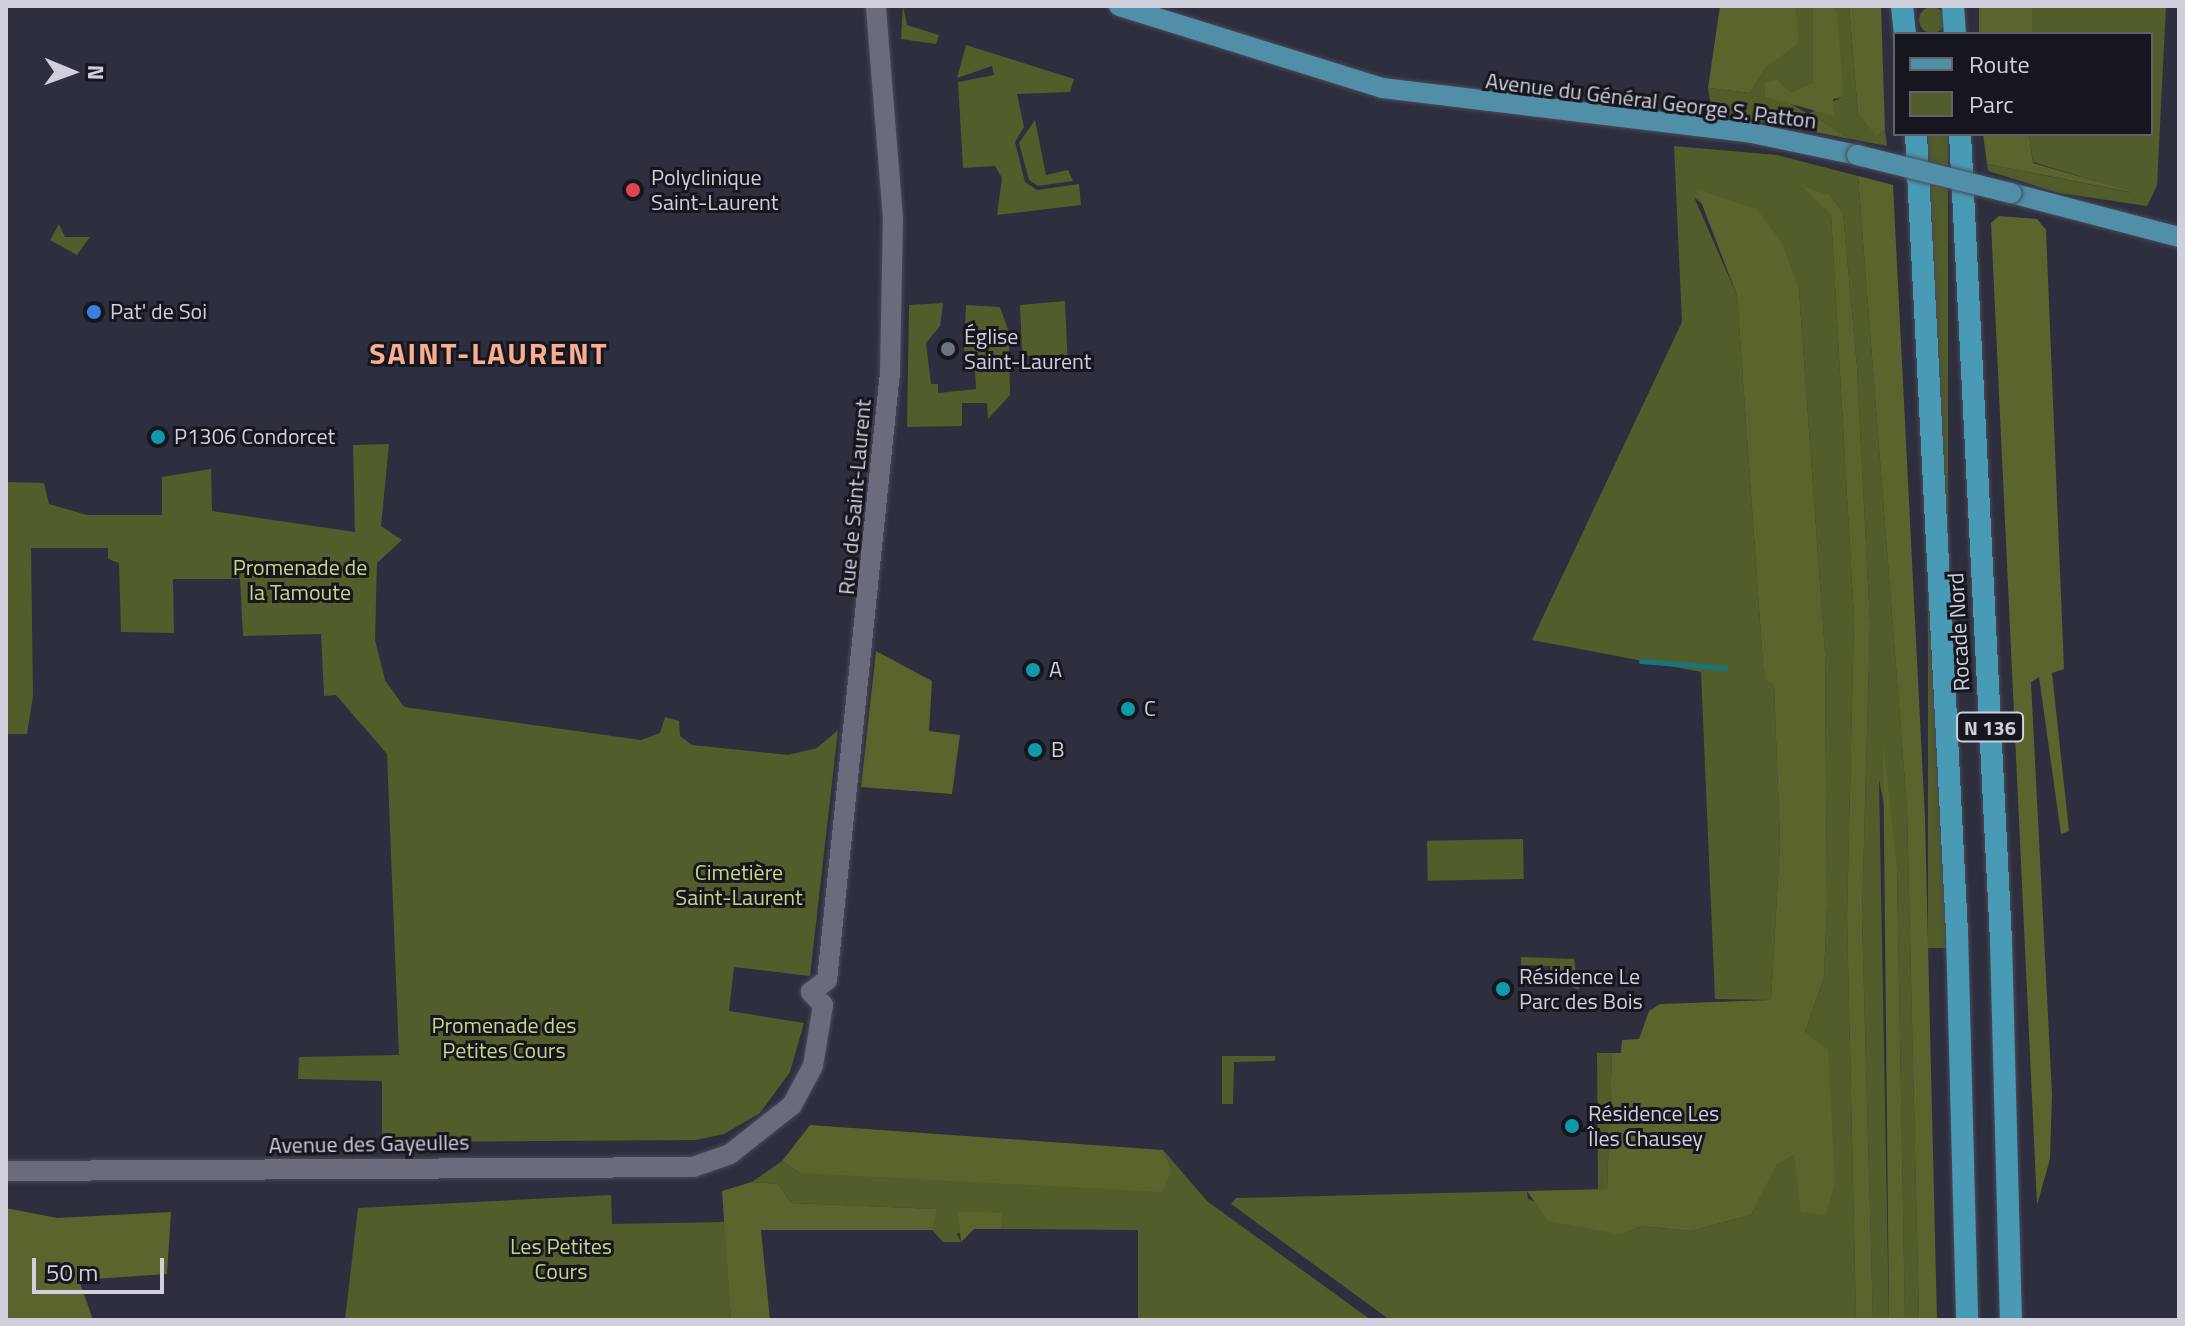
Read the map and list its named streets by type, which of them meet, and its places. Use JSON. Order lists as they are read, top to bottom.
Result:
{
  "streets": {
    "highway": ["Rocade Nord", "N 136"],
    "main road": ["Avenue du Général George S. Patton"],
    "street": ["Rue de Saint-Laurent", "Avenue des Gayeulles"]
  },
  "crossings": [
    ["Rue de Saint-Laurent", "Avenue des Gayeulles"]
  ],
  "districts": ["SAINT-LAURENT"],
  "parks": [
    "Promenade de la Tamoute",
    "Cimetière Saint-Laurent",
    "Promenade des Petites Cours",
    "Les Petites Cours"
  ],
  "places": [
    "Polyclinique Saint-Laurent",
    "Pat' de Soi",
    "Église Saint-Laurent",
    "P1306 Condorcet",
    "A",
    "C",
    "B",
    "Résidence Le Parc des Bois",
    "Résidence Les Îles Chausey"
  ],
  "legend": ["Route", "Parc"],
  "scale_bar": "50 m",
  "north": "right"
}
